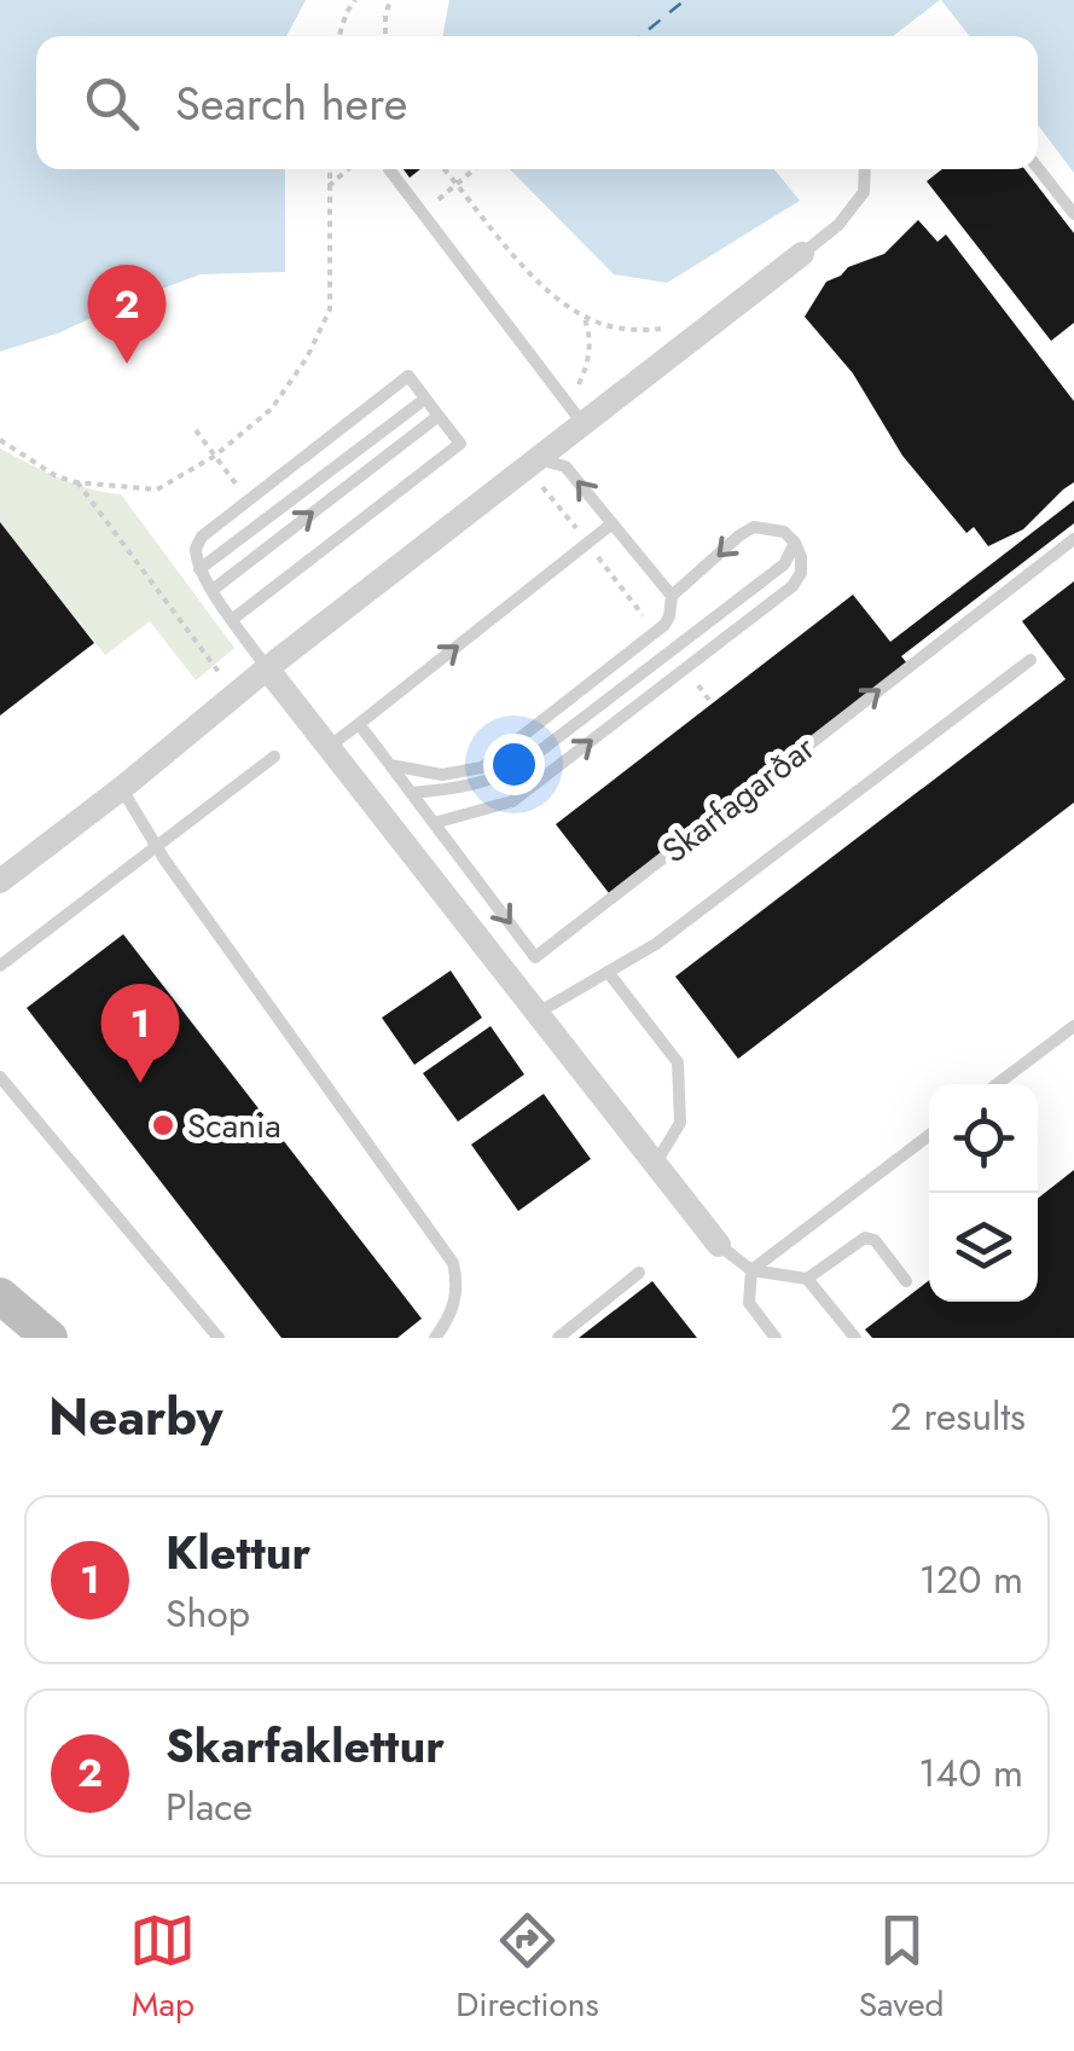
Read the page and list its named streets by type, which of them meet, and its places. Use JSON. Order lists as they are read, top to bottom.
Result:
{
  "streets": {
    "lane": ["Skarfagarðar"]
  },
  "places": ["Scania"],
  "page": {
    "search": "Search here",
    "pins": ["2", "1"],
    "heading": ["Nearby", "2 results"],
    "list": [
      {
        "mark": "1",
        "name": "Klettur",
        "note": "Shop",
        "value": "120 m"
      },
      {
        "mark": "2",
        "name": "Skarfaklettur",
        "note": "Place",
        "value": "140 m"
      }
    ],
    "nav": ["Map", "Directions", "Saved"]
  }
}
